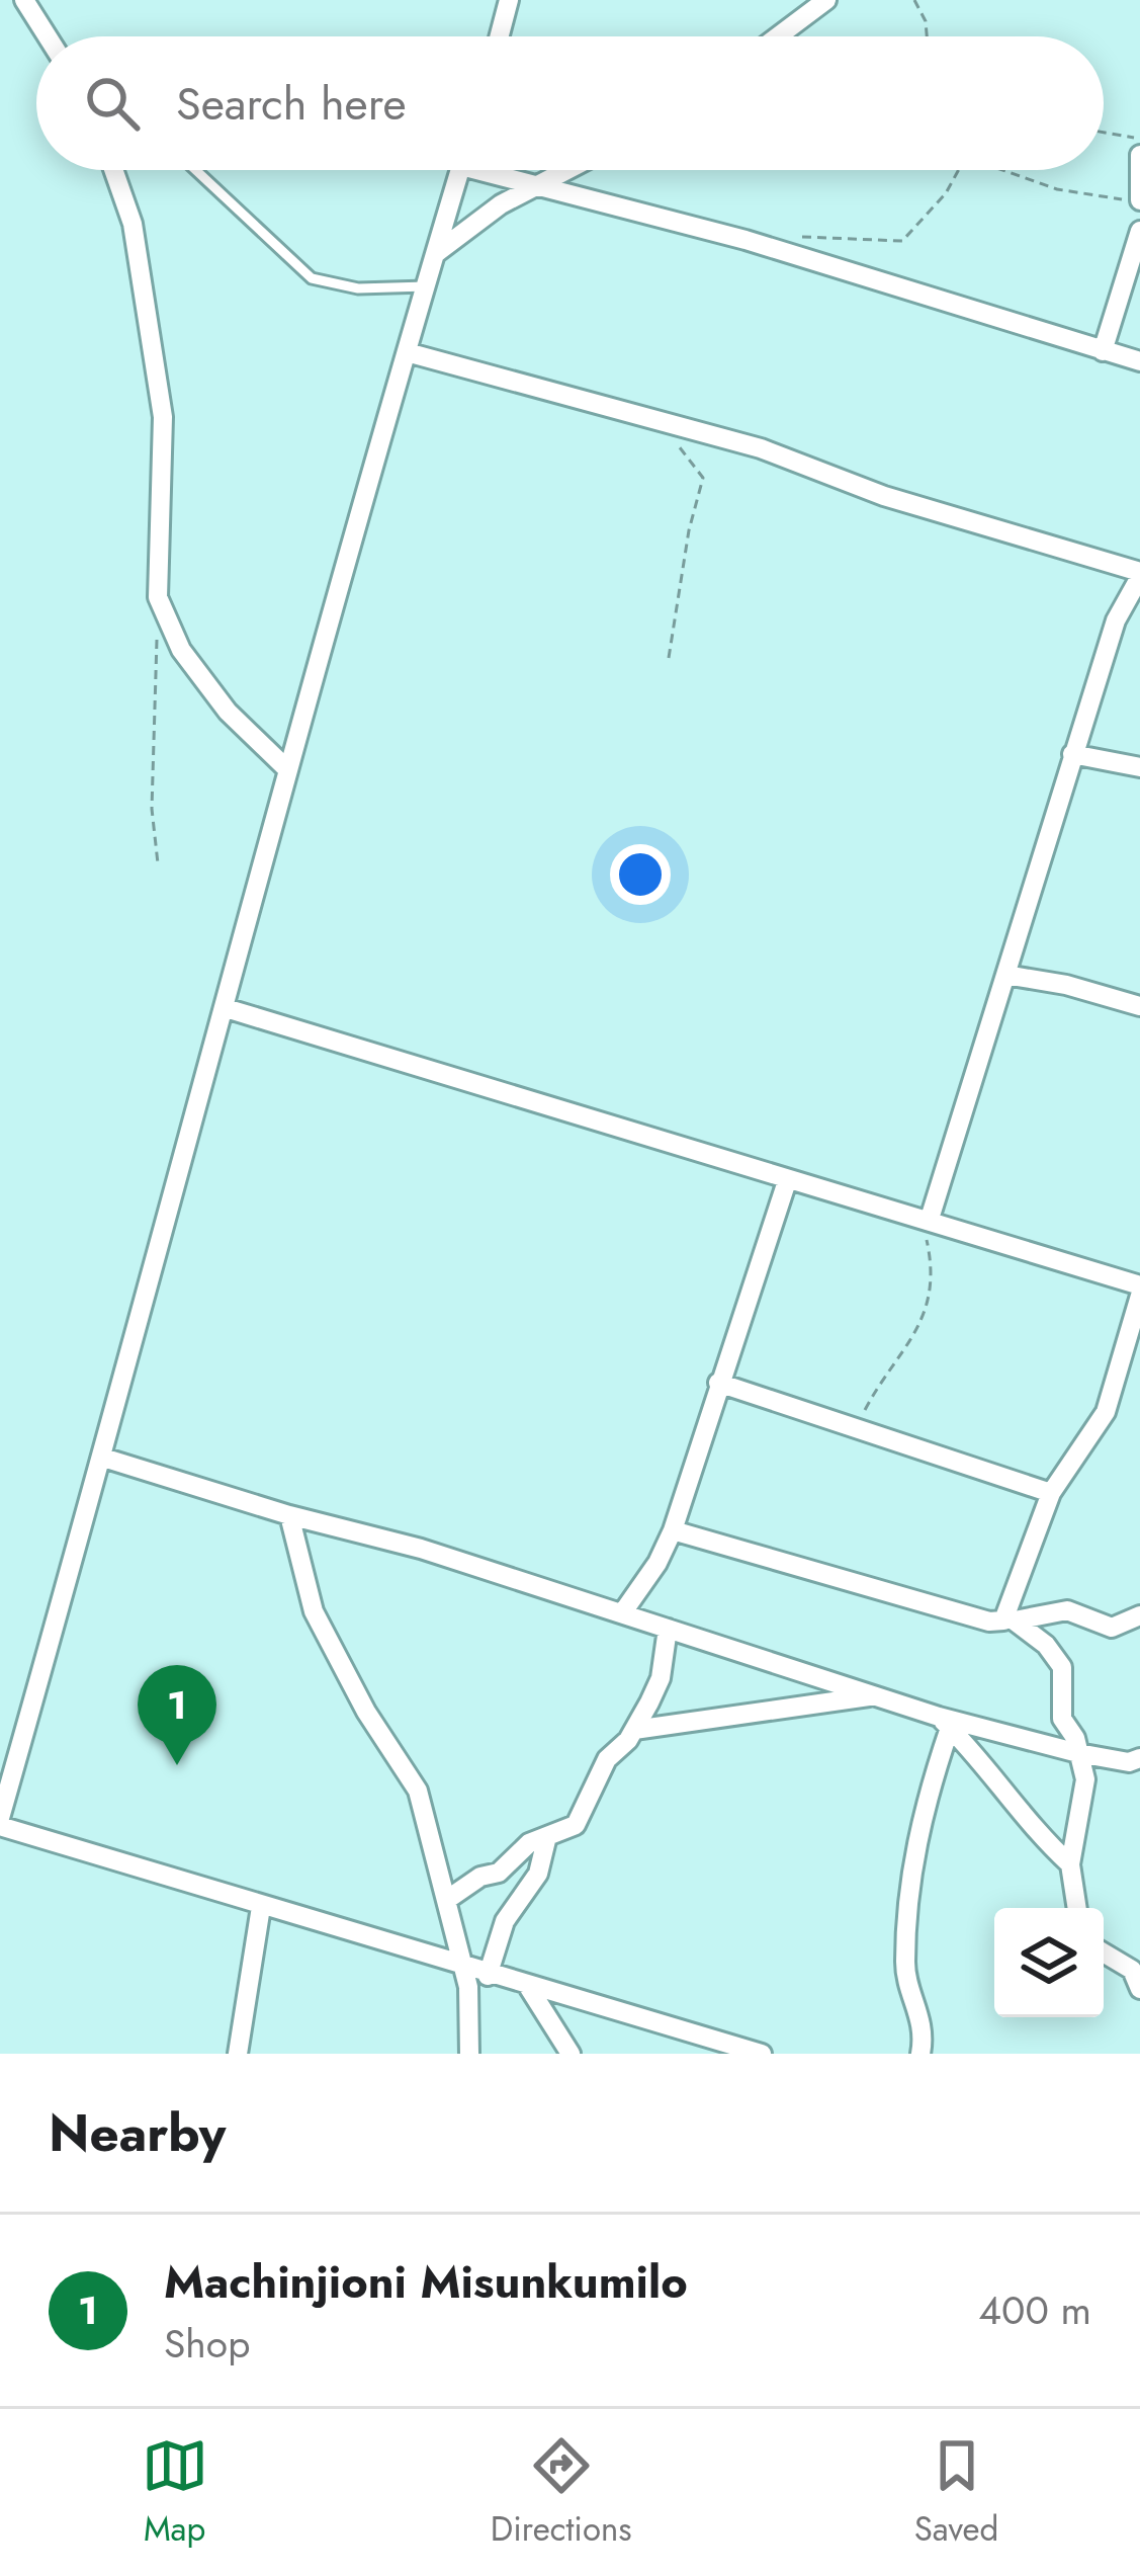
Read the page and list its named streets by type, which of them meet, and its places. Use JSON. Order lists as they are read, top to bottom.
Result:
{
  "page": {
    "search": "Search here",
    "pins": "1",
    "heading": "Nearby",
    "list": [
      {
        "mark": "1",
        "name": "Machinjioni Misunkumilo",
        "note": "Shop",
        "value": "400 m"
      }
    ],
    "nav": ["Map", "Directions", "Saved"]
  }
}
